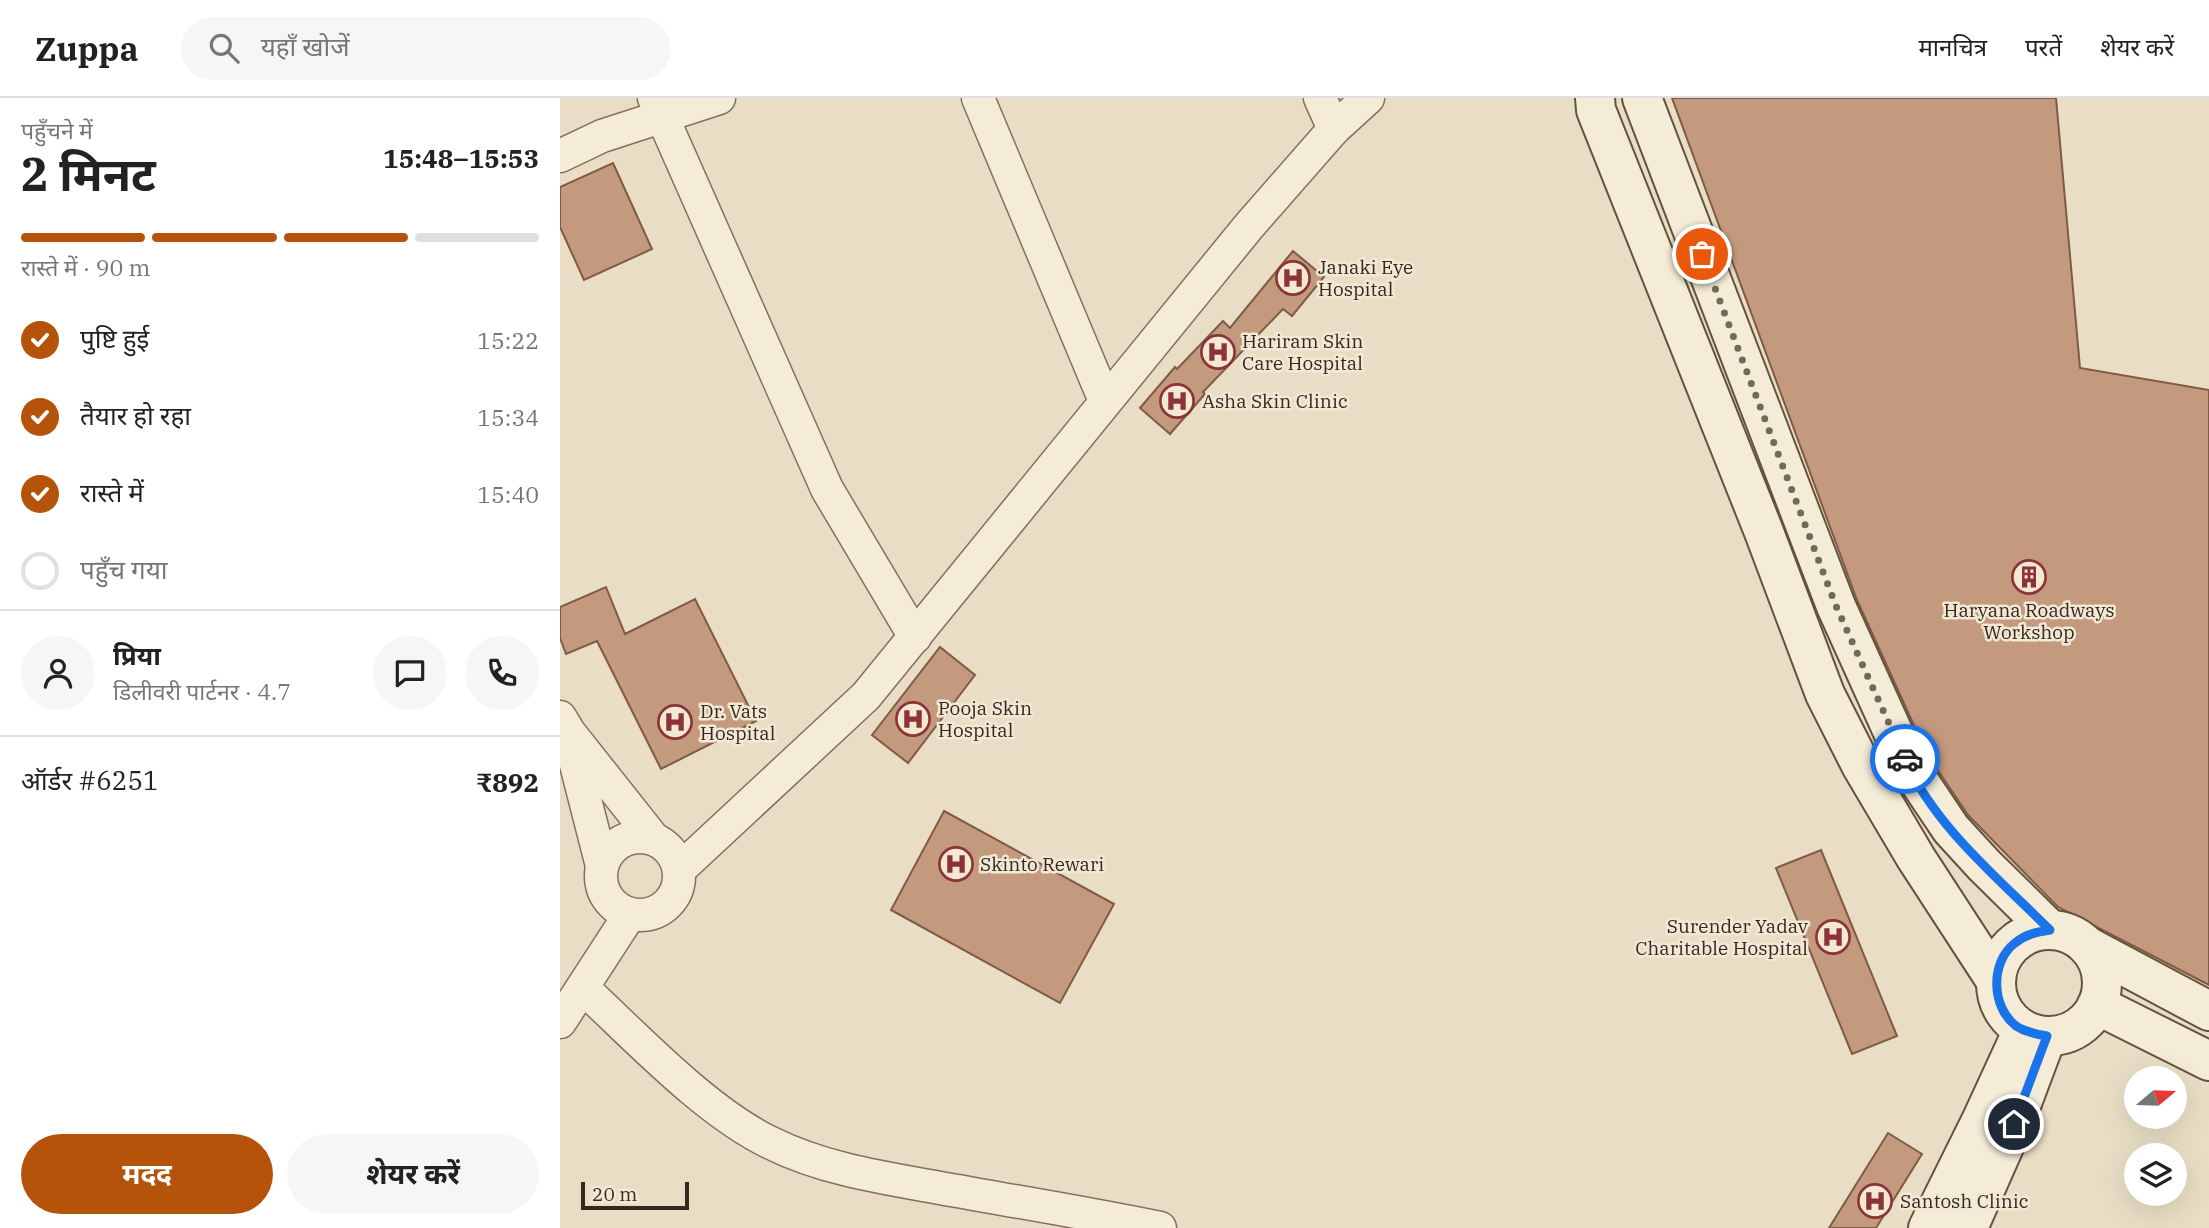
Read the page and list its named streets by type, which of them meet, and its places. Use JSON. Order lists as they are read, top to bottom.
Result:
{
  "places": {
    "hospital": [
      "Janaki Eye Hospital",
      "Hariram Skin Care Hospital",
      "Asha Skin Clinic",
      "Pooja Skin Hospital",
      "Dr. Vats Hospital",
      "Skinto Rewari",
      "Surender Yadav Charitable Hospital",
      "Santosh Clinic"
    ],
    "building": ["Haryana Roadways Workshop"]
  },
  "scale_bar": "20 m",
  "north": "right",
  "page": {
    "header": "Zuppa",
    "search": "यहाँ खोजें",
    "nav": ["मानचित्र", "परतें", "शेयर करें"],
    "heading": ["2 मिनट", "पहुँचने में", "15:48–15:53"],
    "panel": [
      "प्रिया",
      "डिलीवरी पार्टनर · 4.7",
      "ऑर्डर #6251",
      "₹892"
    ],
    "bar": "रास्ते में · 90 m",
    "list": [
      ["पुष्टि हुई", "15:22"],
      ["तैयार हो रहा", "15:34"],
      ["रास्ते में", "15:40"],
      "पहुँच गया"
    ],
    "buttons": ["मदद", "शेयर करें"],
    "scale": "20 m"
  }
}
